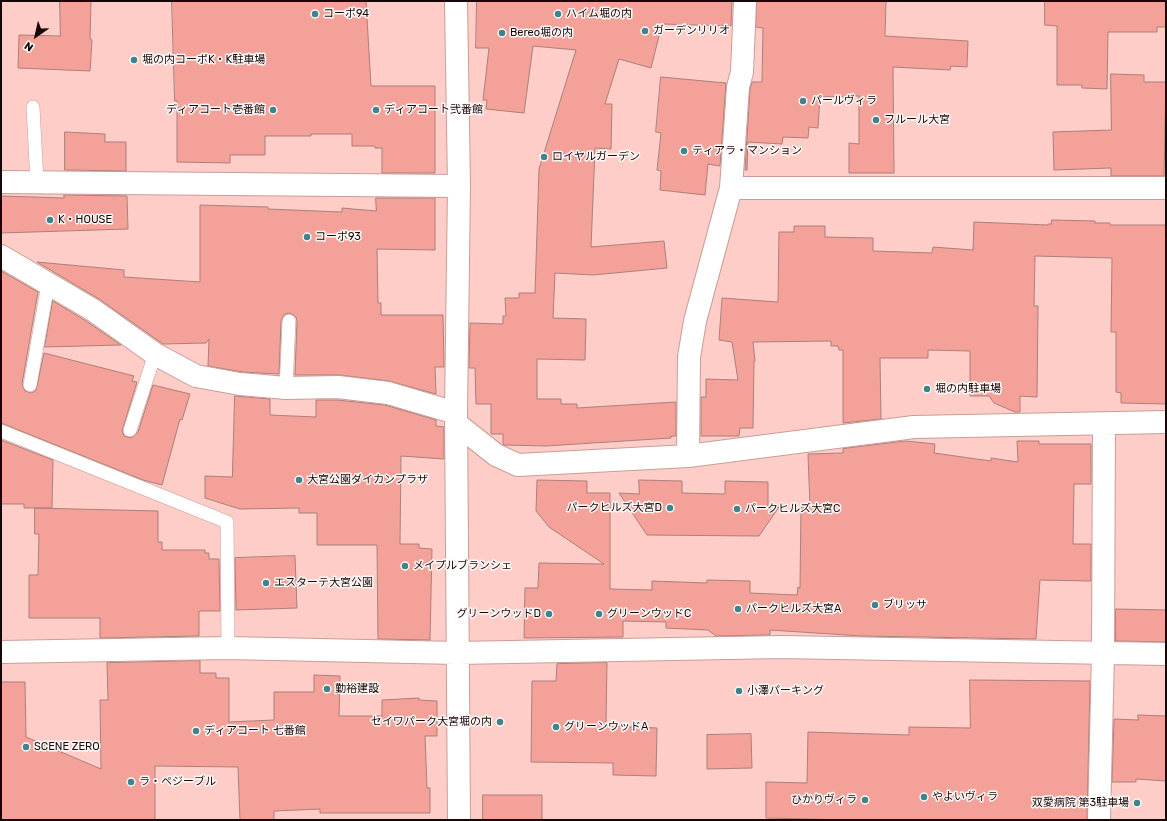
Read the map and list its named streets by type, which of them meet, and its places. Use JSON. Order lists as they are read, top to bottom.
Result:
{
  "places": [
    "コーポ94",
    "ハイム堀の内",
    "ガーデンリリオ",
    "Bereo堀の内",
    "堀の内コーポK・K駐車場",
    "パールヴィラ",
    "ディアコート壱番館",
    "ディアコート弐番館",
    "フルール大宮",
    "ティアラ・マンション",
    "ロイヤルガーデン",
    "K・HOUSE",
    "コーポ93",
    "堀の内駐車場",
    "大宮公園ダイカンプラザ",
    "パークヒルズ大宮D",
    "パークヒルズ大宮C",
    "メイプルブランシェ",
    "エスターテ大宮公園",
    "ブリッサ",
    "パークヒルズ大宮A",
    "グリーンウッドD",
    "グリーンウッドC",
    "勤裕建設",
    "小澤パーキング",
    "セイワパーク大宮堀の内",
    "グリーンウッドA",
    "ディアコート 七番館",
    "SCENE ZERO",
    "ラ・ペジーブル",
    "やよいヴィラ",
    "ひかりヴィラ",
    "双愛病院 第3駐車場"
  ],
  "north": "bottom left"
}
